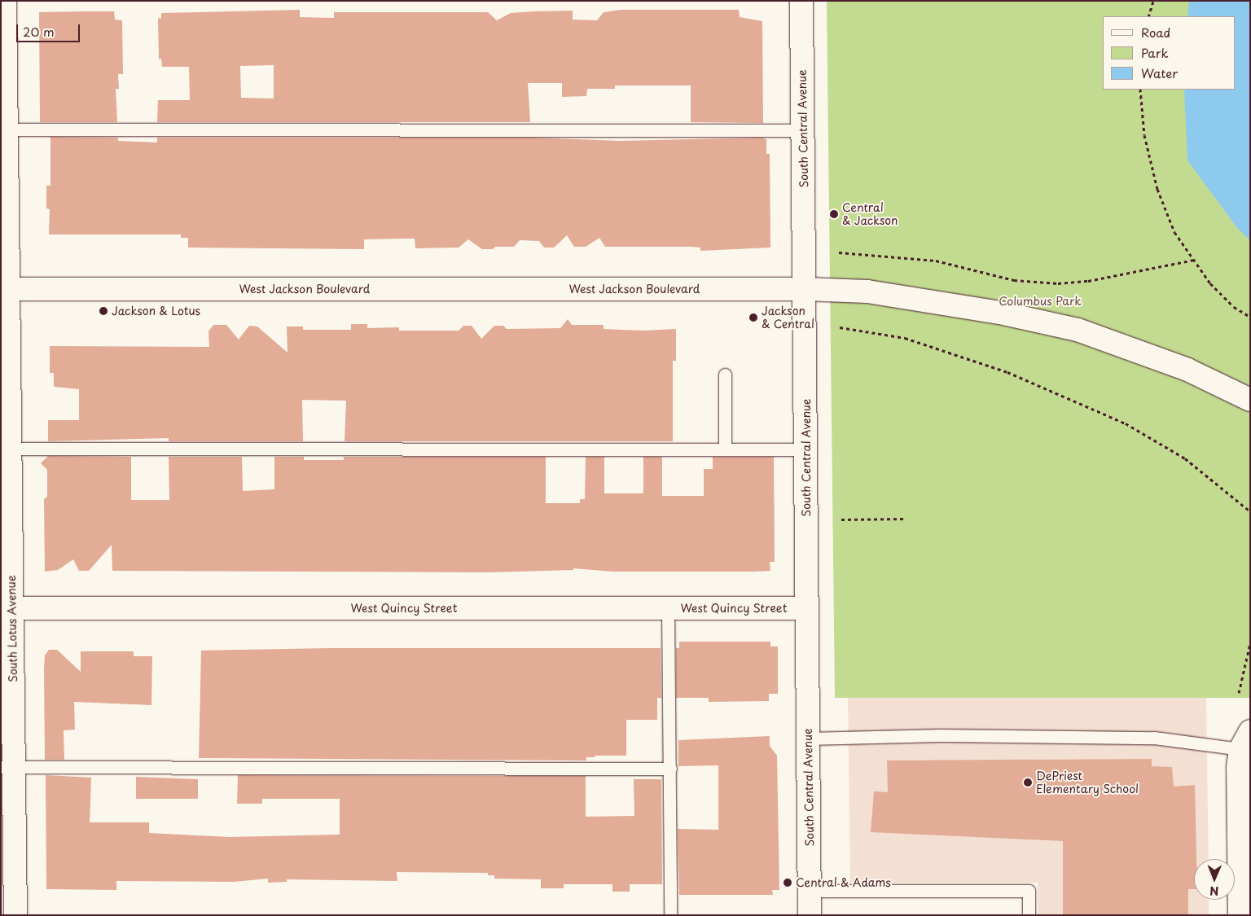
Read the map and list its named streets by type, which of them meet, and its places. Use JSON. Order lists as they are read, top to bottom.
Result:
{
  "streets": {
    "street": [
      "South Central Avenue",
      "West Jackson Boulevard",
      "West Quincy Street",
      "South Lotus Avenue"
    ]
  },
  "crossings": [
    ["South Central Avenue", "West Jackson Boulevard"],
    ["South Central Avenue", "West Quincy Street"],
    ["West Jackson Boulevard", "South Lotus Avenue"],
    ["West Quincy Street", "South Lotus Avenue"]
  ],
  "parks": ["Columbus Park"],
  "places": [
    "Central & Jackson",
    "Jackson & Lotus",
    "Jackson & Central",
    "DePriest Elementary School",
    "Central & Adams"
  ],
  "legend": ["Road", "Park", "Water"],
  "scale_bar": "20 m",
  "north": "bottom"
}
